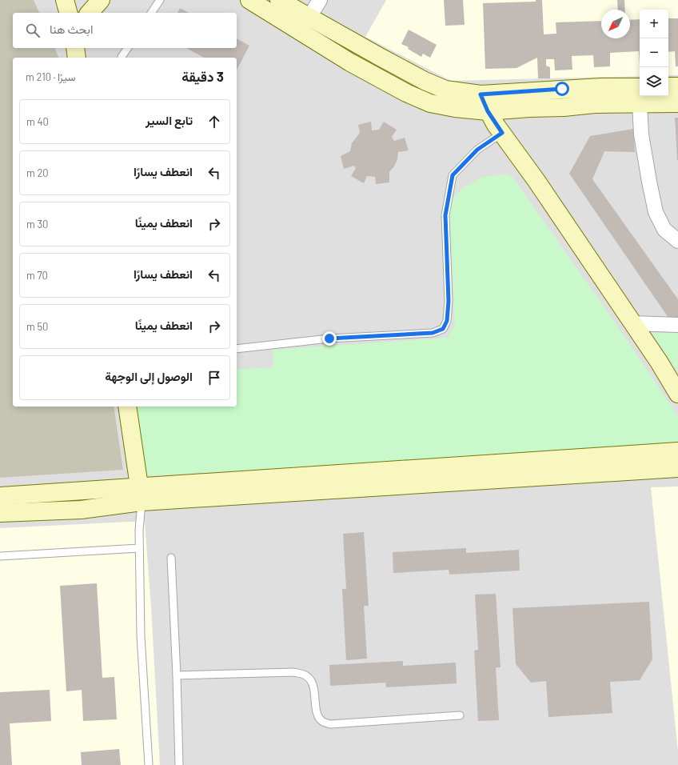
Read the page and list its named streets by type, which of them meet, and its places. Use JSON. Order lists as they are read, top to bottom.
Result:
{
  "north": "bottom left",
  "page": {
    "map_buttons": ["+", "−"],
    "search": "ابحث هنا",
    "heading": ["3 دقيقة", "سيرًا · 210 m"],
    "list": [
      ["تابع السير", "40 m"],
      ["انعطف يسارًا", "20 m"],
      ["انعطف يمينًا", "30 m"],
      ["انعطف يسارًا", "70 m"],
      ["انعطف يمينًا", "50 m"],
      "الوصول إلى الوجهة"
    ]
  }
}
